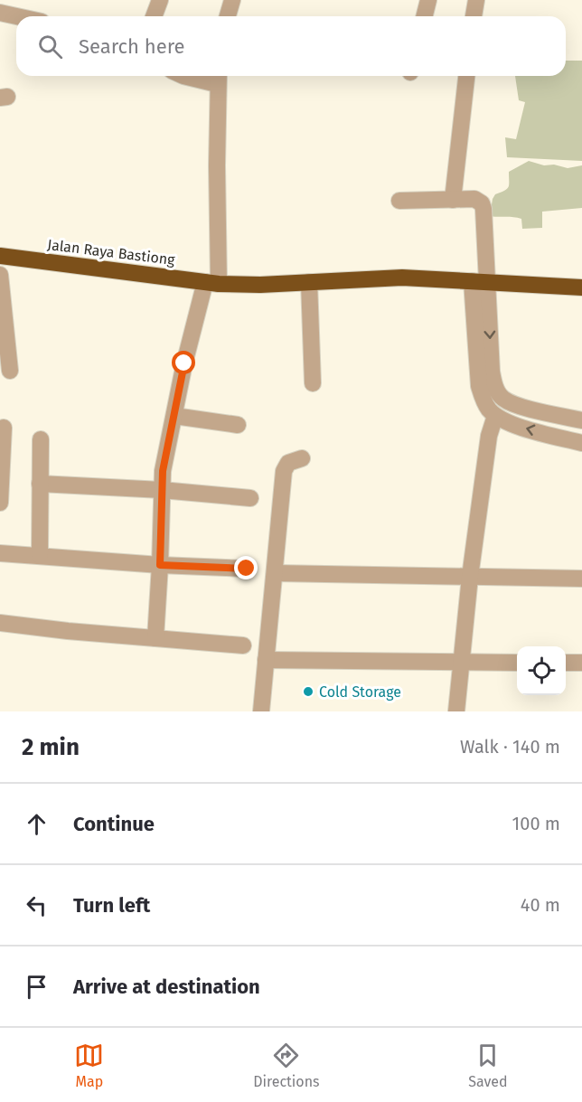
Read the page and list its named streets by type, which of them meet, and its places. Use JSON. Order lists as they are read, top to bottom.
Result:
{
  "streets": {
    "highway": ["Jalan Raya Bastiong"]
  },
  "places": ["Cold Storage"],
  "page": {
    "search": "Search here",
    "heading": ["2 min", "Walk · 140 m"],
    "list": [
      ["Continue", "100 m"],
      ["Turn left", "40 m"],
      "Arrive at destination"
    ],
    "nav": ["Map", "Directions", "Saved"]
  }
}
